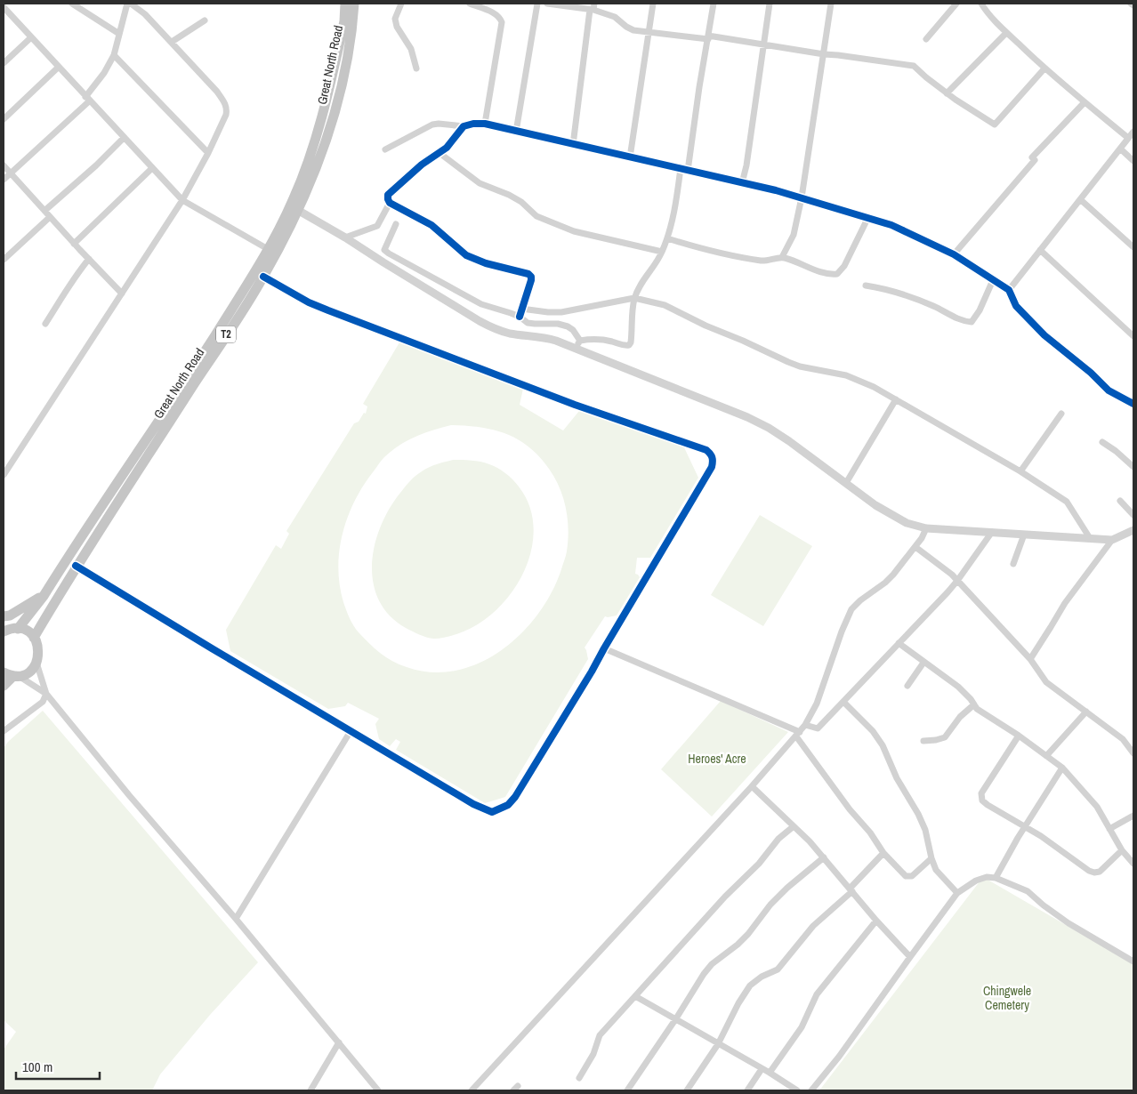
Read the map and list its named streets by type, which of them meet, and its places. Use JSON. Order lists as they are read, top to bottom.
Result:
{
  "streets": {
    "main road": ["Great North Road", "T2"]
  },
  "parks": ["Heroes' Acre", "Chingwele Cemetery"],
  "scale_bar": "100 m"
}
